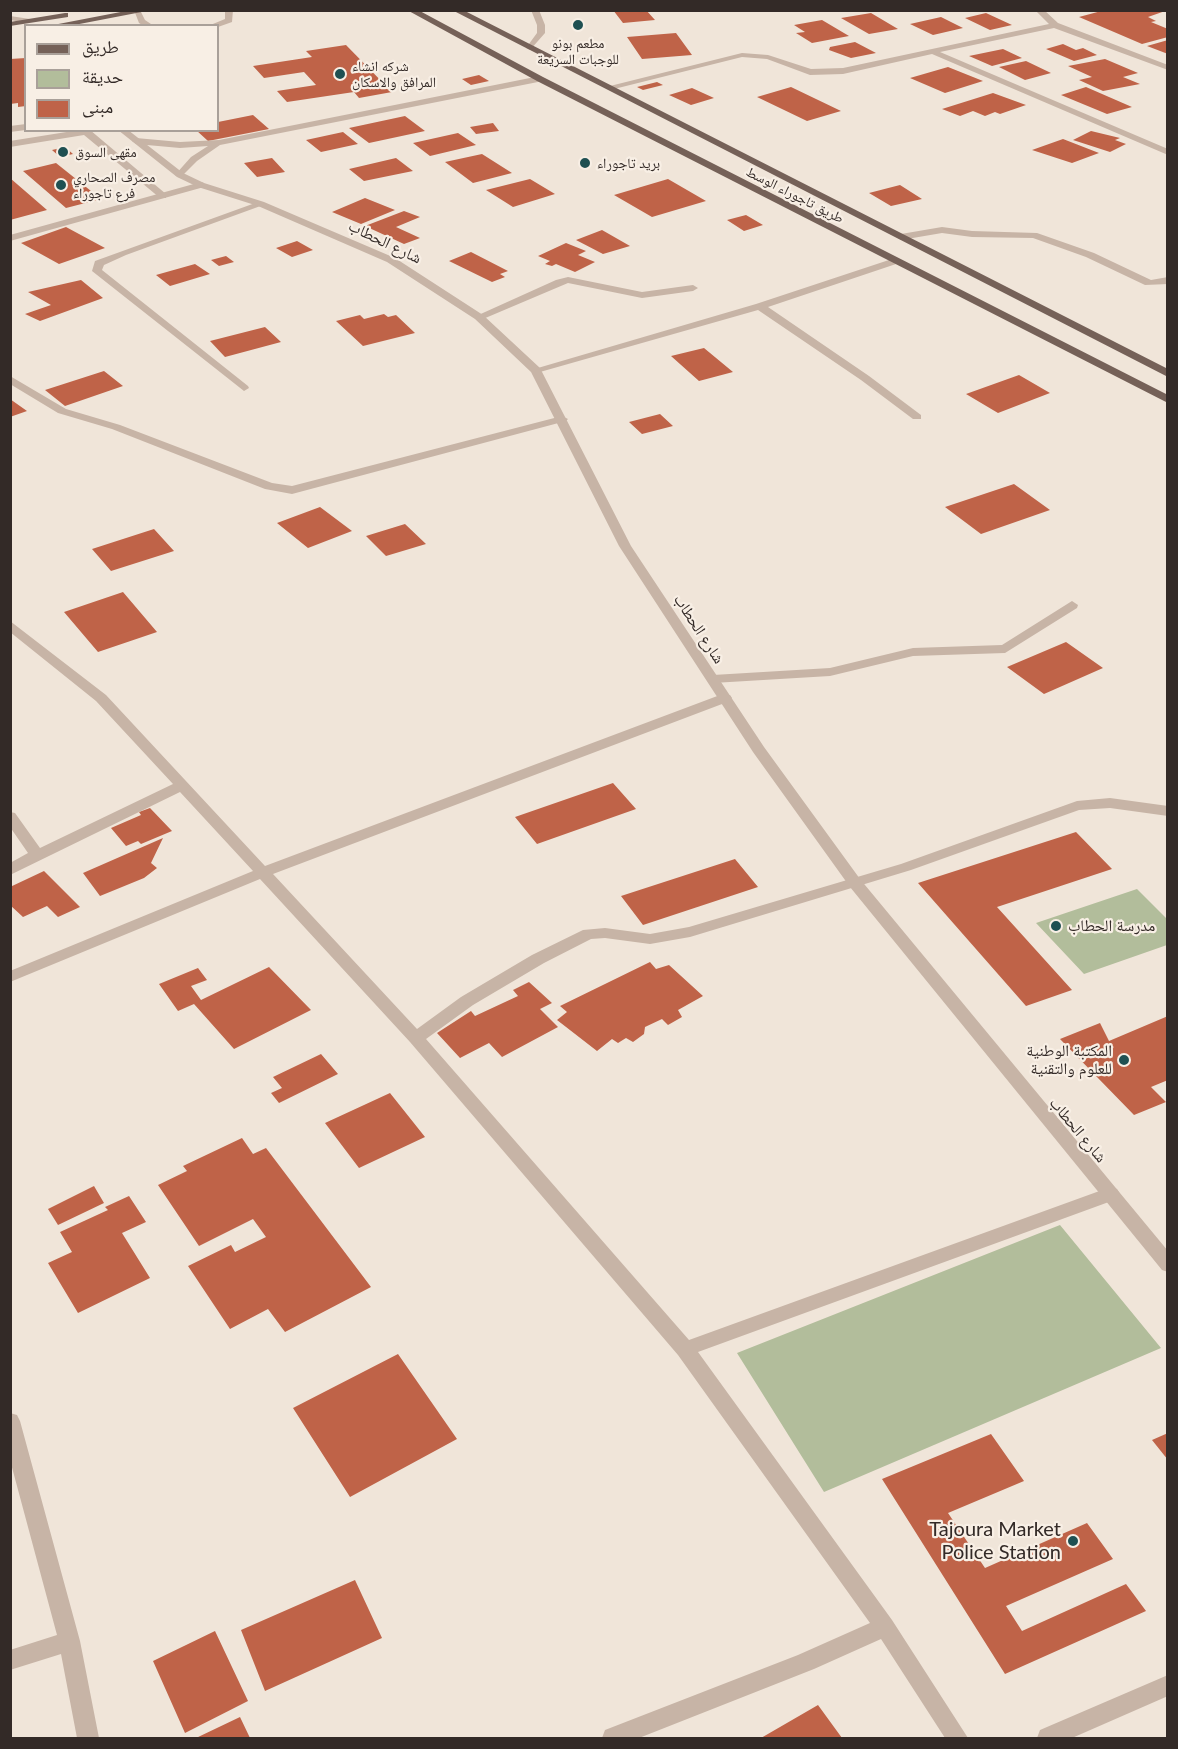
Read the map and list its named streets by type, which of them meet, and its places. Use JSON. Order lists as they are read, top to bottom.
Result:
{
  "streets": {
    "main road": ["طريق تاجوراء الوسط"],
    "street": ["شارع الحطاب"]
  },
  "places": [
    "مطعم بونو للوجبات السريعة",
    "شركه انشاء المرافق والاسكان",
    "مقهى السوق",
    "بريد تاجوراء",
    "مصرف الصحاري فرع تاجوراء",
    "مدرسة الحطاب",
    "المكتبة الوطنية للعلوم والتقنية",
    "Tajoura Market Police Station"
  ],
  "legend": ["طريق", "حديقة", "مبنى"]
}
